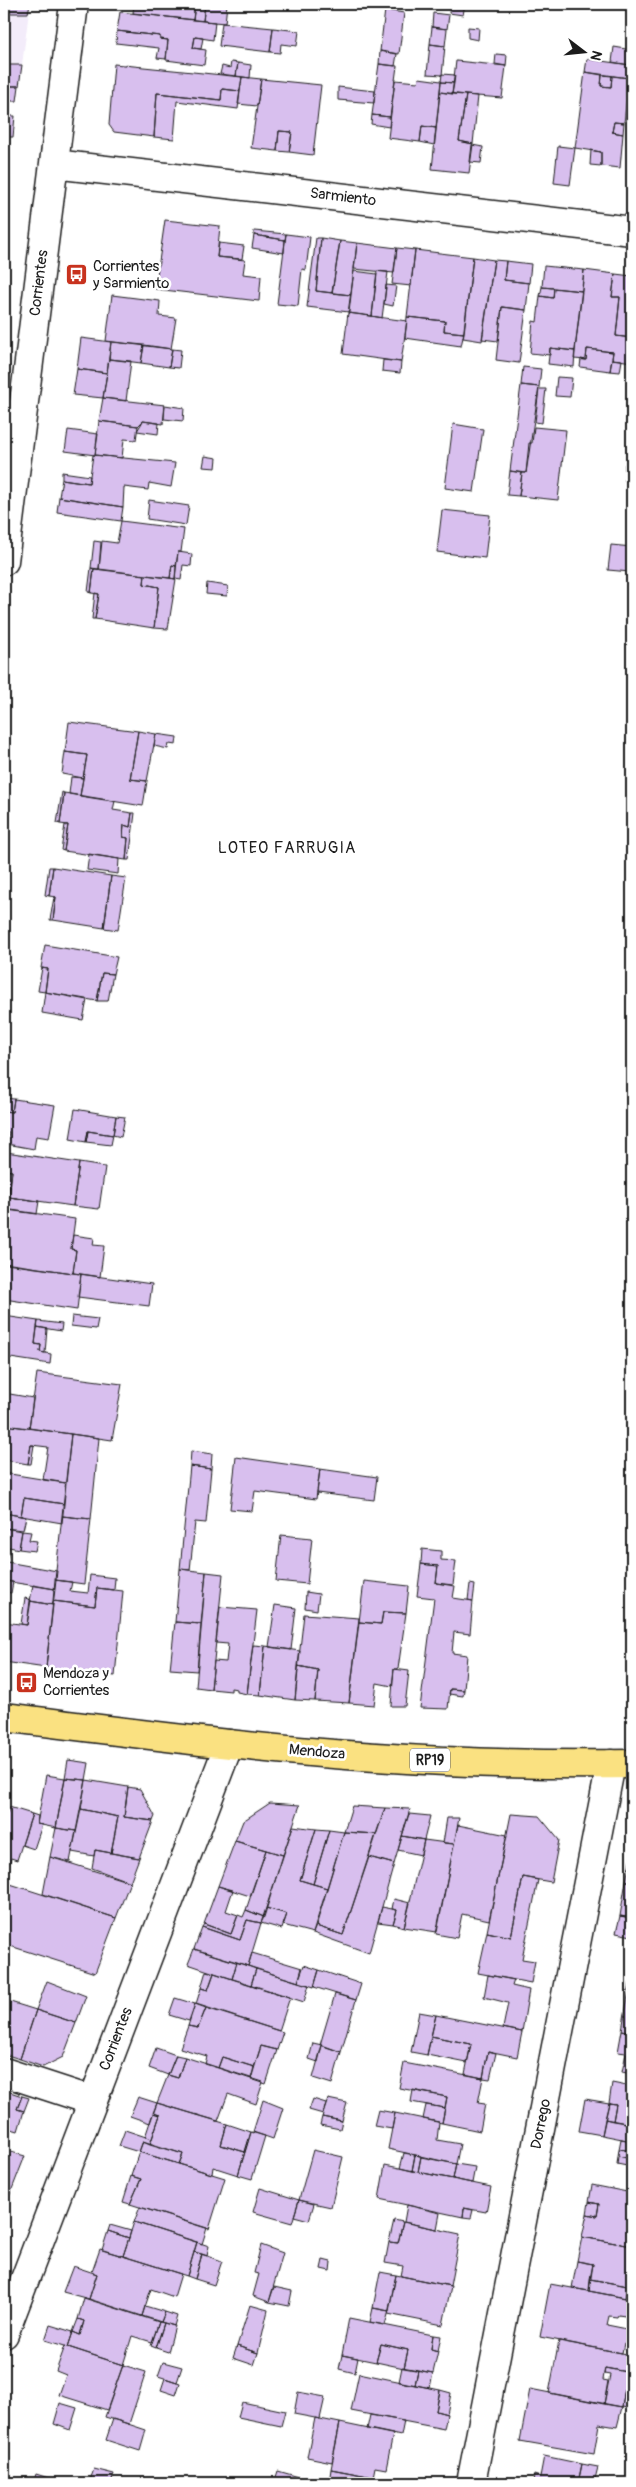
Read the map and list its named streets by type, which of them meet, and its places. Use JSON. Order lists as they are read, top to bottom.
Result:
{
  "streets": {
    "main road": ["Mendoza", "RP19"],
    "street": ["Sarmiento", "Corrientes", "Dorrego"]
  },
  "crossings": [
    ["Sarmiento", "Corrientes"],
    ["Corrientes", "Mendoza"],
    ["Mendoza", "Dorrego"]
  ],
  "districts": ["LOTEO FARRUGIA"],
  "places": {
    "bus stop": ["Corrientes y Sarmiento", "Mendoza y Corrientes"]
  },
  "north": "right"
}
